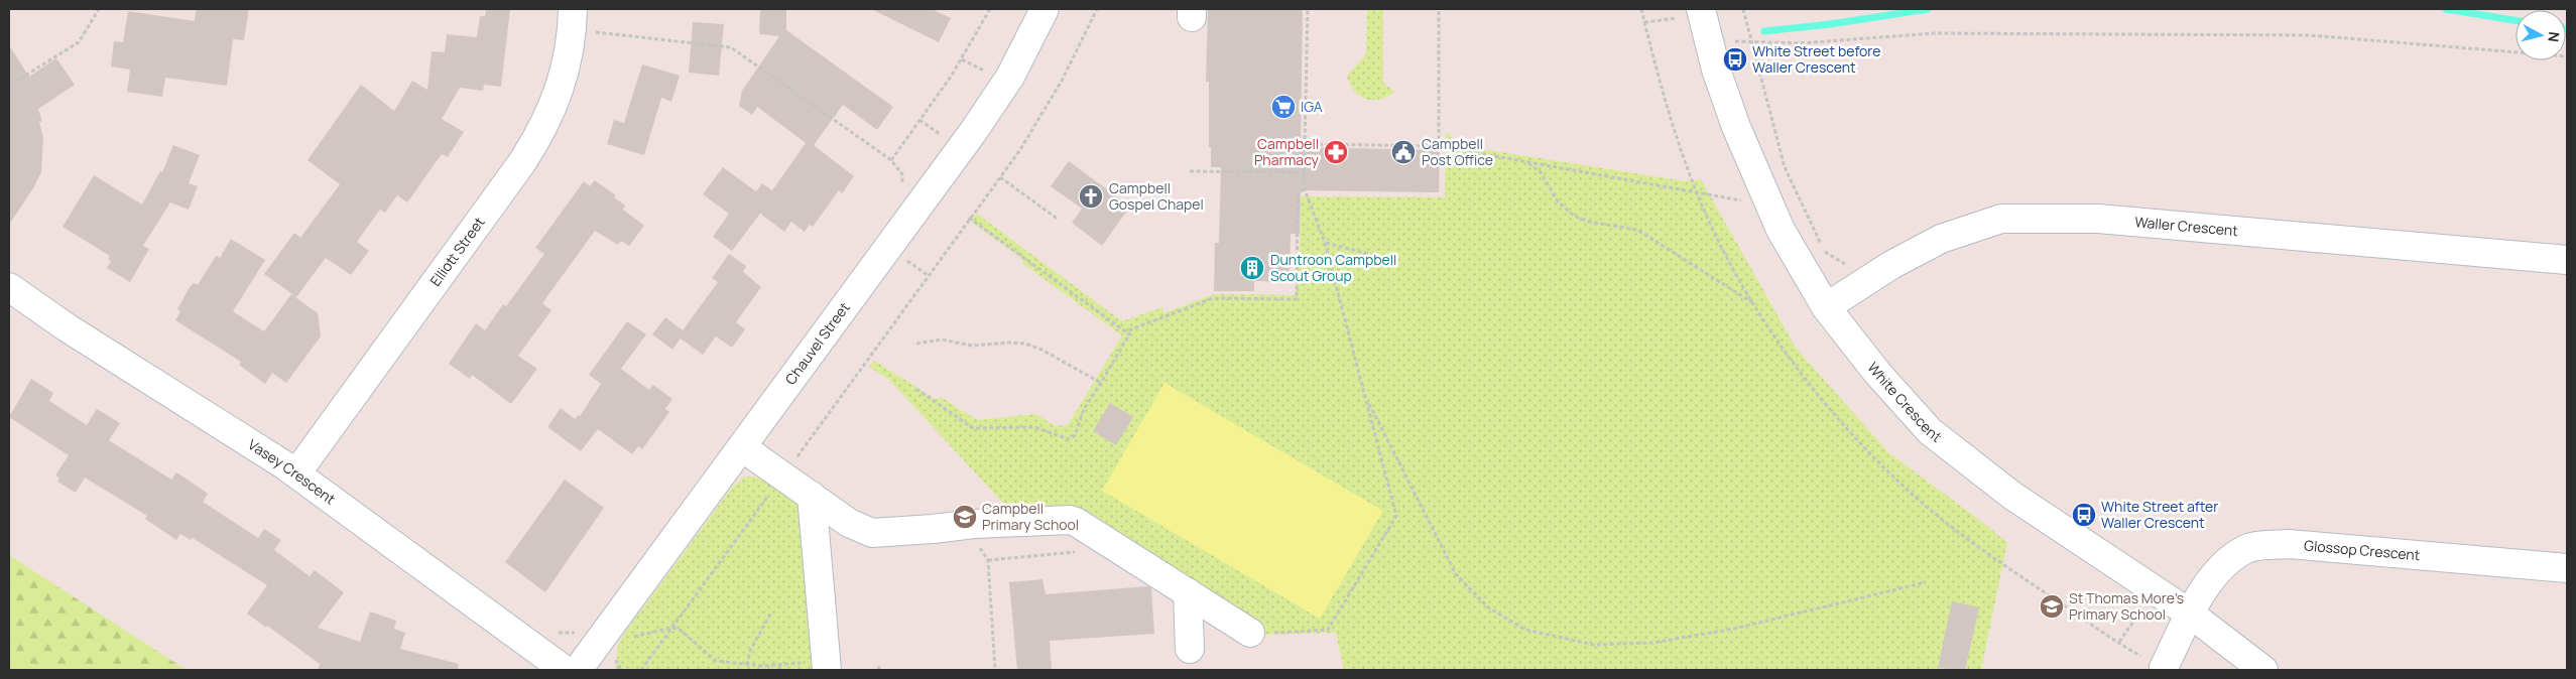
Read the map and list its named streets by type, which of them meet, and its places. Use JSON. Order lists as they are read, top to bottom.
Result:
{
  "streets": {
    "street": [
      "Waller Crescent",
      "Elliott Street",
      "Chauvel Street",
      "White Crescent",
      "Vasey Crescent",
      "Glossop Crescent"
    ]
  },
  "crossings": [
    ["Waller Crescent", "White Crescent"],
    ["Elliott Street", "Vasey Crescent"],
    ["White Crescent", "Glossop Crescent"]
  ],
  "places": {
    "bus stop": ["White Street before Waller Crescent", "White Street after Waller Crescent"],
    "supermarket": ["IGA"],
    "pharmacy": ["Campbell Pharmacy"],
    "public building": ["Campbell Post Office"],
    "church": ["Campbell Gospel Chapel"],
    "building": ["Duntroon Campbell Scout Group"],
    "school or university": ["Campbell Primary School", "St Thomas More's Primary School"]
  },
  "north": "right"
}
